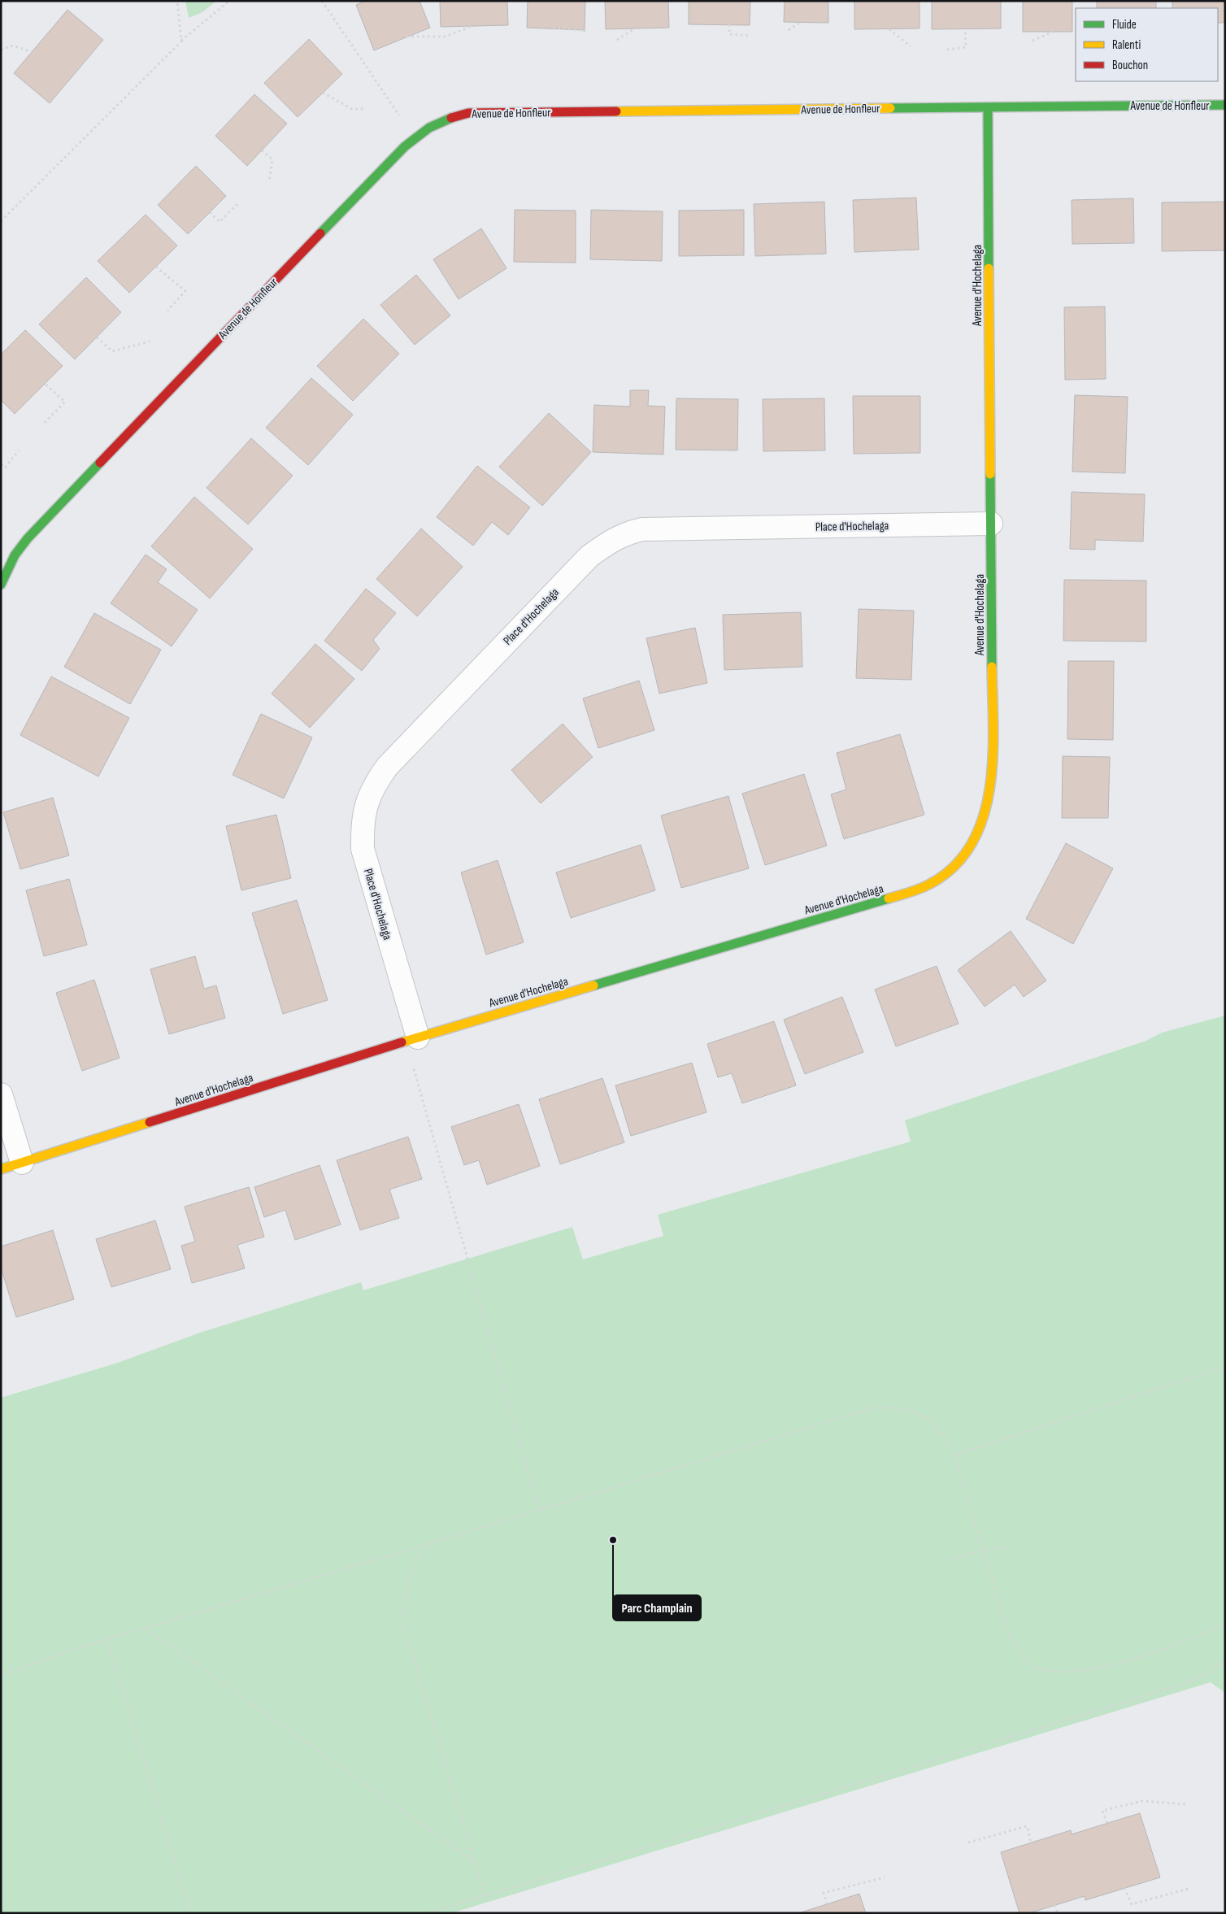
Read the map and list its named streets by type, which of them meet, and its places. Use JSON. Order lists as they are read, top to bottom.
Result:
{
  "streets": {
    "street": ["Avenue de Honfleur", "Avenue d'Hochelaga", "Place d'Hochelaga"]
  },
  "crossings": [
    ["Avenue de Honfleur", "Avenue d'Hochelaga"],
    ["Avenue d'Hochelaga", "Place d'Hochelaga"]
  ],
  "places": ["Parc Champlain"],
  "legend": ["Fluide", "Ralenti", "Bouchon"]
}
